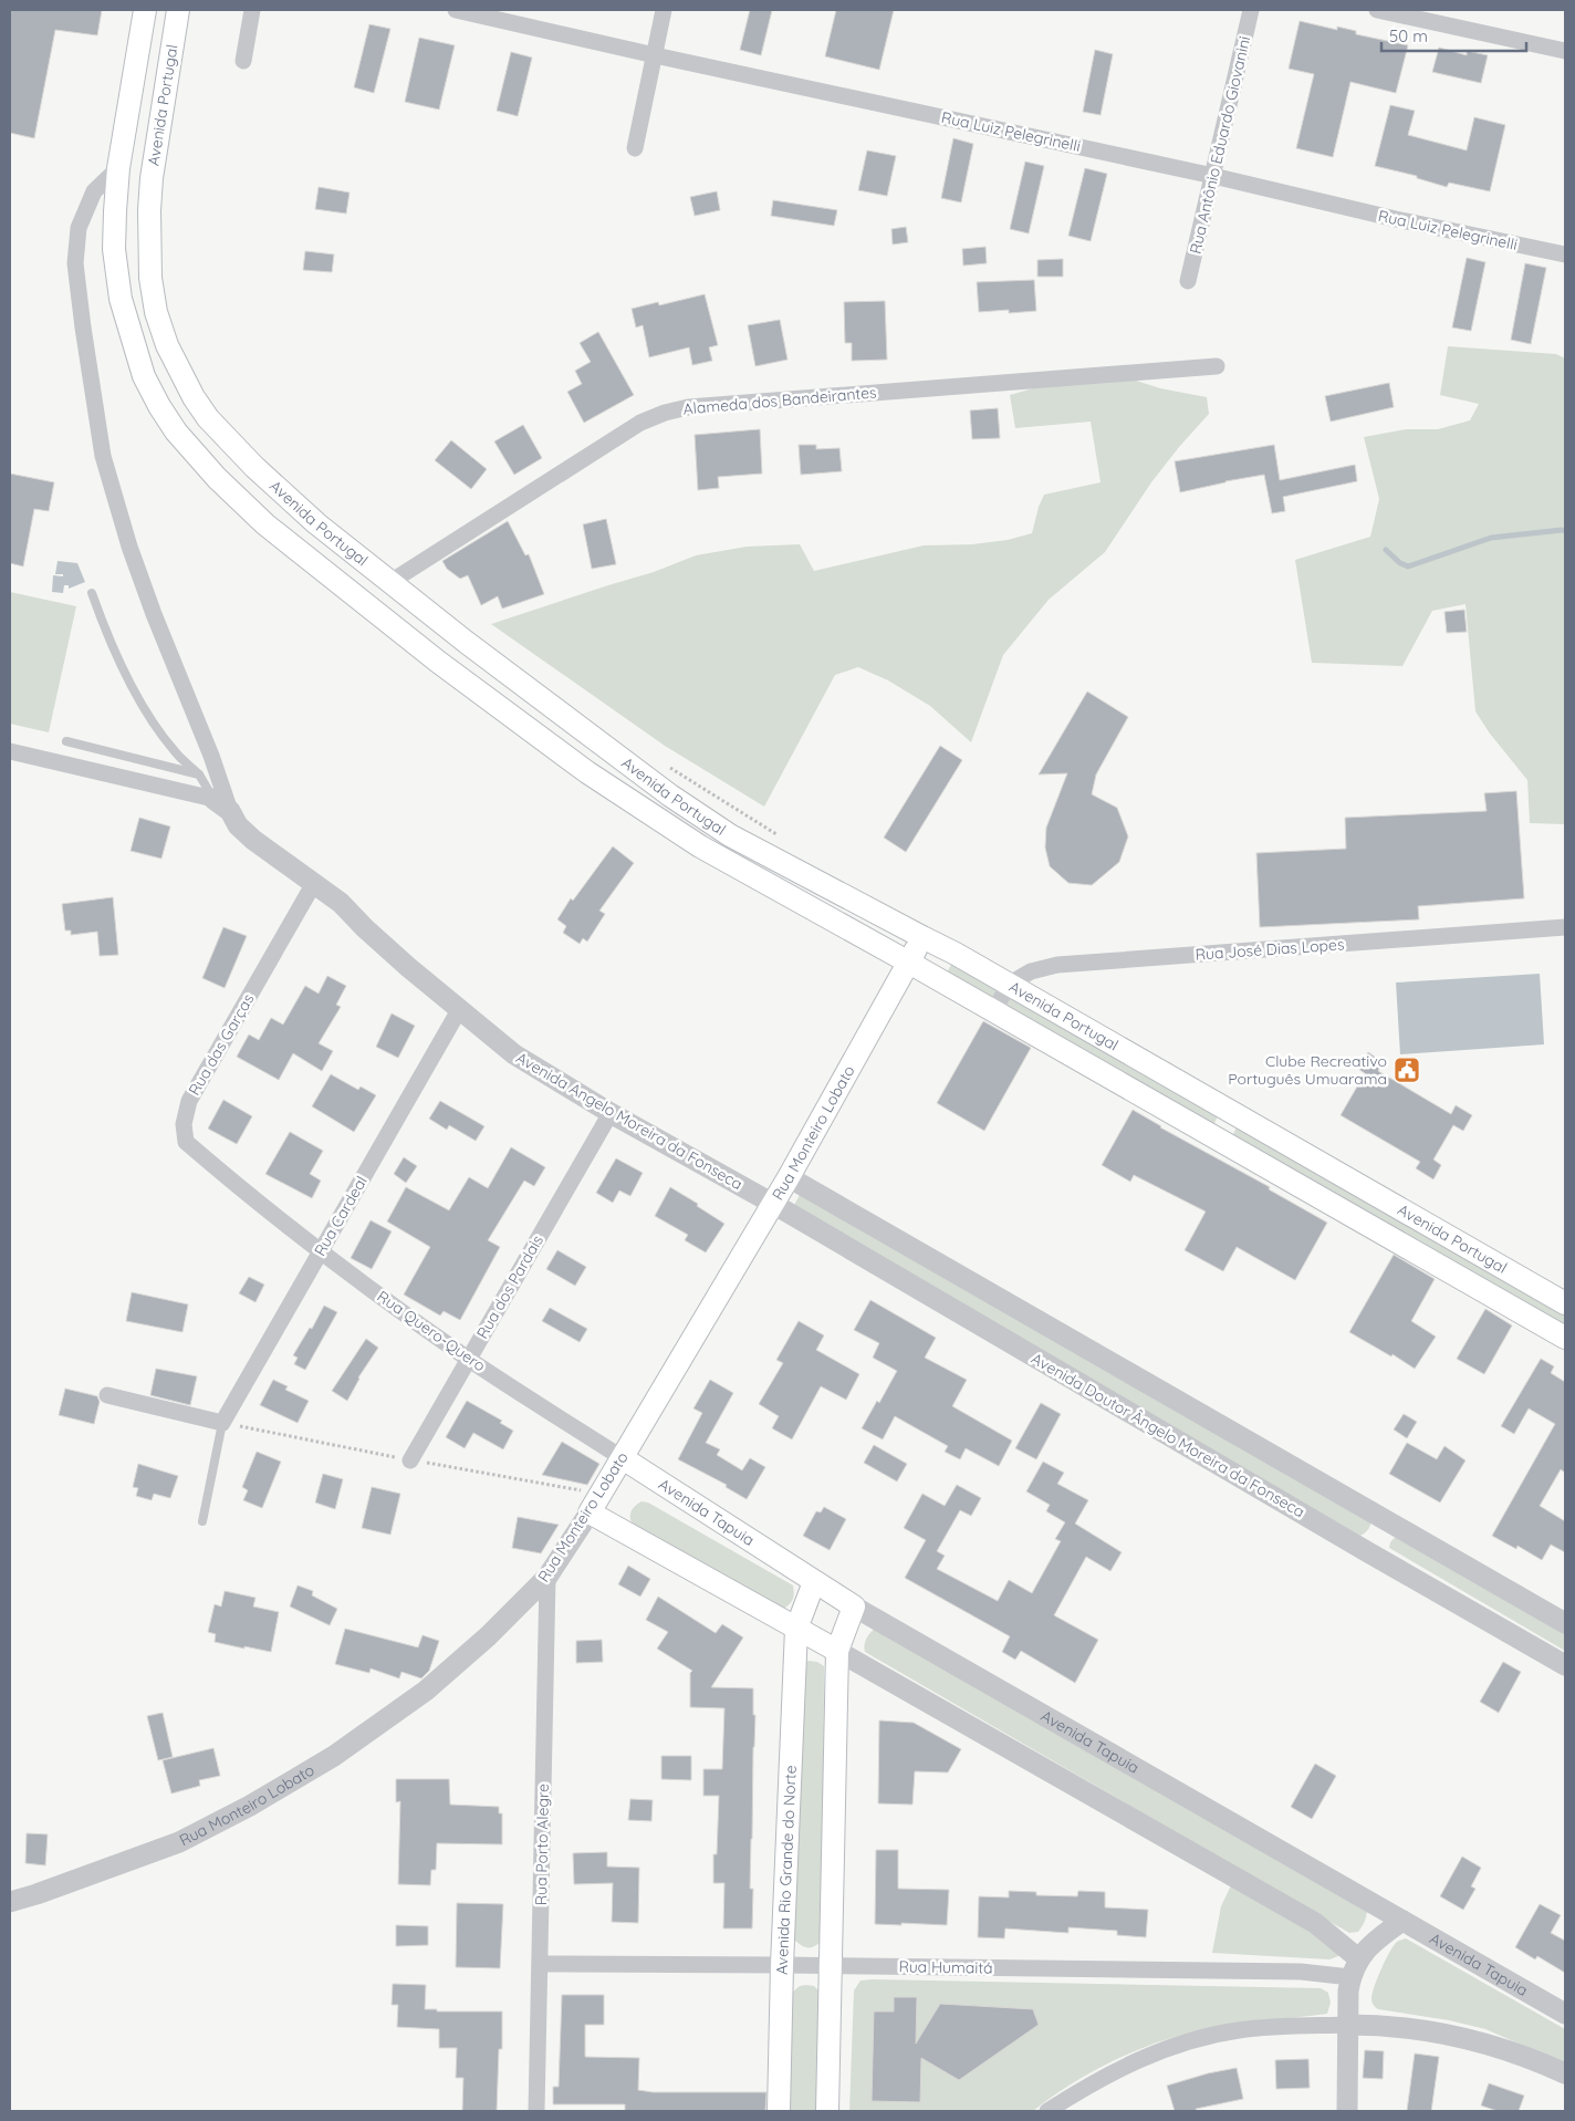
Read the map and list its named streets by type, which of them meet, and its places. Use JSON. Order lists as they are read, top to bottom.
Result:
{
  "streets": {
    "main road": [
      "Avenida Portugal",
      "Rua Monteiro Lobato",
      "Avenida Tapuia",
      "Avenida Rio Grande do Norte"
    ],
    "street": [
      "Rua Luiz Pelegrinelli",
      "Rua Antônio Eduardo Giovanini",
      "Alameda dos Bandeirantes",
      "Rua José Dias Lopes",
      "Rua das Garças",
      "Avenida Angelo Moreira da Fonseca",
      "Rua Cardeal",
      "Rua dos Pardais",
      "Rua Quero-Quero",
      "Avenida Doutor Ângelo Moreira da Fonseca",
      "Rua Porto Alegre",
      "Rua Humaitá"
    ]
  },
  "crossings": [
    ["Avenida Portugal", "Alameda dos Bandeirantes"],
    ["Avenida Portugal", "Rua José Dias Lopes"],
    ["Avenida Portugal", "Rua Monteiro Lobato"],
    ["Rua Luiz Pelegrinelli", "Rua Antônio Eduardo Giovanini"],
    ["Rua das Garças", "Avenida Angelo Moreira da Fonseca"],
    ["Rua das Garças", "Rua Quero-Quero"],
    ["Avenida Angelo Moreira da Fonseca", "Rua Monteiro Lobato"],
    ["Avenida Angelo Moreira da Fonseca", "Rua Cardeal"],
    ["Avenida Angelo Moreira da Fonseca", "Rua dos Pardais"],
    ["Avenida Angelo Moreira da Fonseca", "Avenida Doutor Ângelo Moreira da Fonseca"],
    ["Rua Monteiro Lobato", "Rua Quero-Quero"],
    ["Rua Monteiro Lobato", "Avenida Doutor Ângelo Moreira da Fonseca"],
    ["Rua Monteiro Lobato", "Avenida Tapuia"],
    ["Rua Monteiro Lobato", "Rua Porto Alegre"],
    ["Rua Cardeal", "Rua Quero-Quero"],
    ["Rua dos Pardais", "Rua Quero-Quero"],
    ["Rua Quero-Quero", "Avenida Tapuia"],
    ["Avenida Tapuia", "Avenida Rio Grande do Norte"],
    ["Rua Porto Alegre", "Rua Humaitá"],
    ["Avenida Rio Grande do Norte", "Rua Humaitá"]
  ],
  "places": {
    "public building": ["Clube Recreativo Português Umuarama"]
  },
  "scale_bar": "50 m"
}
